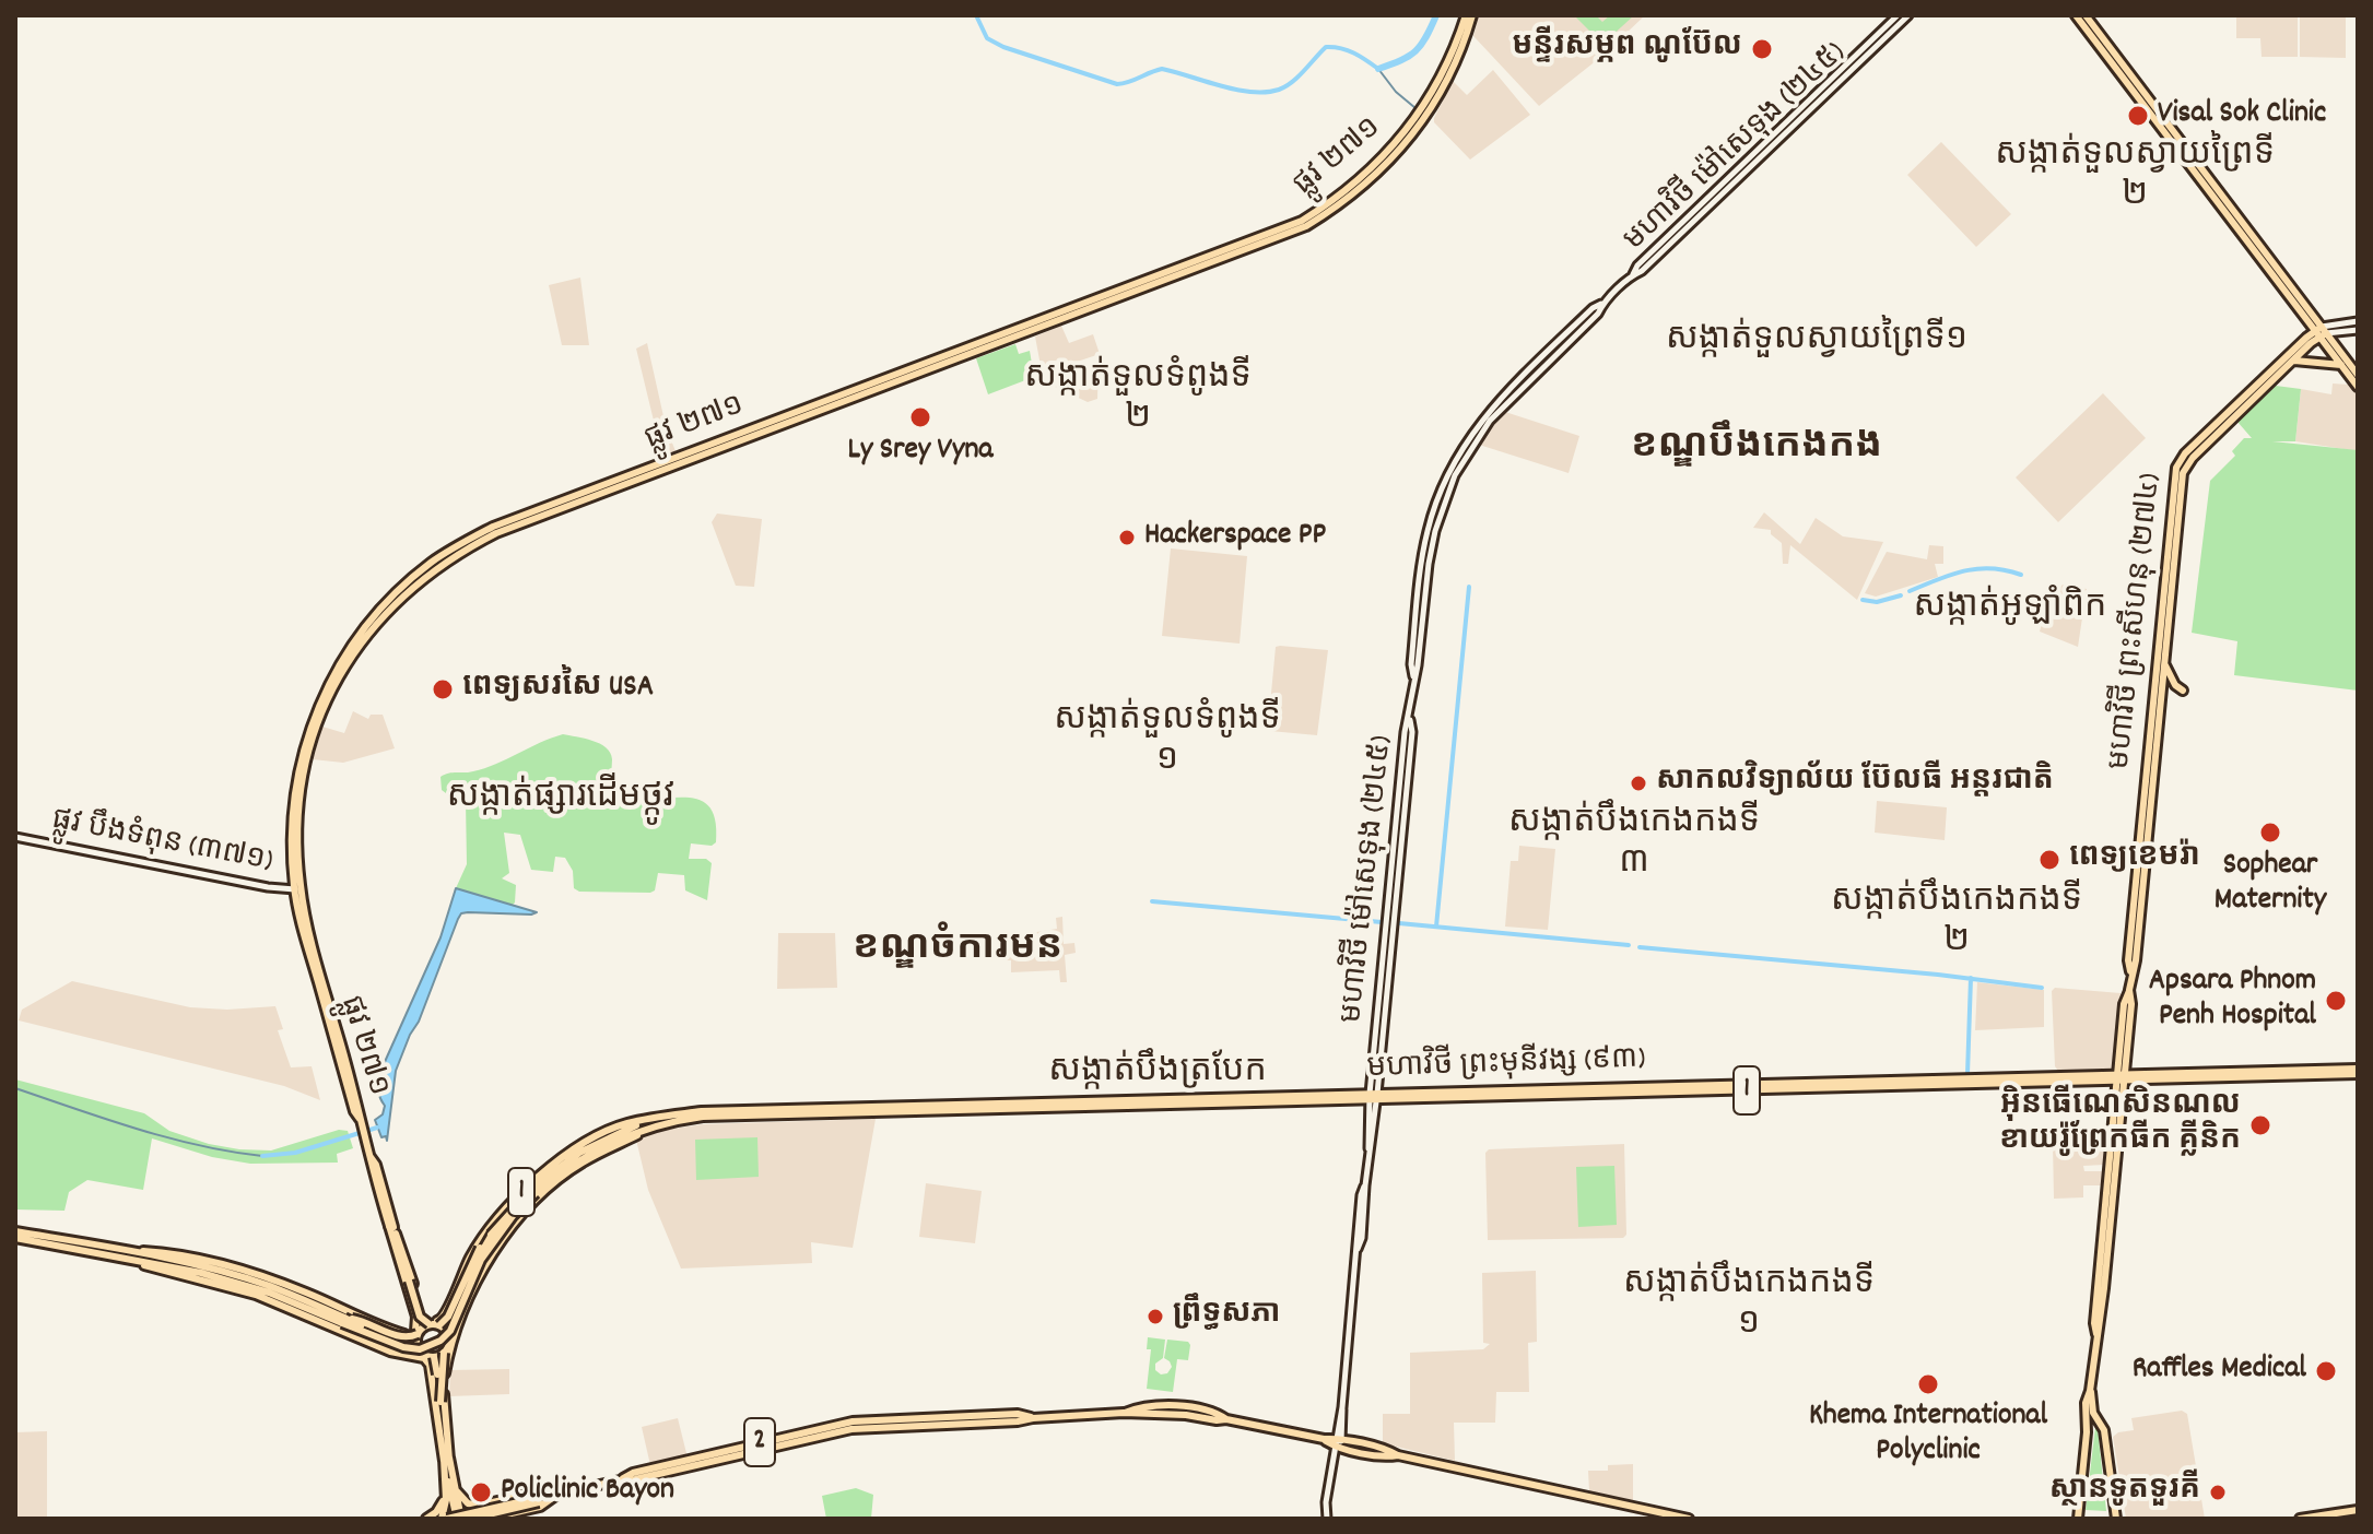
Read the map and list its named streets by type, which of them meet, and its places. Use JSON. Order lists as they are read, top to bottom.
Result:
{
  "streets": {
    "main road": [
      "មហាវិថី ម៉ៅសេទុង (២៤៥)",
      "ផ្លូវ ២៧១",
      "មហាវិថី ព្រះសីហនុ (២៧៤)",
      "ផ្លូវ បឹងទំពុន (៣៧១)",
      "មហាវិថី ព្រះមុនីវង្ស (៩៣)",
      "1",
      "2"
    ]
  },
  "crossings": [
    ["មហាវិថី ម៉ៅសេទុង (២៤៥)", "មហាវិថី ព្រះមុនីវង្ស (៩៣)"],
    ["មហាវិថី ម៉ៅសេទុង (២៤៥)", "2"],
    ["ផ្លូវ ២៧១", "ផ្លូវ បឹងទំពុន (៣៧១)"],
    ["មហាវិថី ព្រះសីហនុ (២៧៤)", "មហាវិថី ព្រះមុនីវង្ស (៩៣)"],
    ["មហាវិថី ព្រះមុនីវង្ស (៩៣)", "1"],
    ["1", "2"]
  ],
  "districts": [
    "សង្កាត់ទួលស្វាយព្រៃទី ២",
    "សង្កាត់ទួលស្វាយព្រៃទី១",
    "សង្កាត់ទួលទំពូងទី ២",
    "ខណ្ឌបឹងកេងកង",
    "សង្កាត់អូឡាំពិក",
    "សង្កាត់ទួលទំពូងទី ១",
    "សង្កាត់ផ្សារដើមថ្កូវ",
    "សង្កាត់បឹងកេងកងទី ៣",
    "សង្កាត់បឹងកេងកងទី ២",
    "ខណ្ឌចំការមន",
    "សង្កាត់បឹងត្របែក",
    "សង្កាត់បឹងកេងកងទី ១"
  ],
  "places": [
    "មន្ទីរសម្ភព ណូប៊ែល",
    "Visal Sok Clinic",
    "Ly Srey Vyna",
    "Hackerspace PP",
    "ពេទ្យសរសៃ USA",
    "សាកលវិទ្យាល័យ ប៊ែលធី អន្តរជាតិ",
    "Sophear Maternity",
    "ពេទ្យខេមរ៉ា",
    "Apsara Phnom Penh Hospital",
    "អ៊ិនធើណេសិនណល ខាយរ៉ូព្រែកធីក គ្លីនិក",
    "ព្រឹទ្ធសភា",
    "Raffles Medical",
    "Khema International Polyclinic",
    "Policlinic Bayon",
    "ស្ថានទូតទួរគី"
  ]
}
